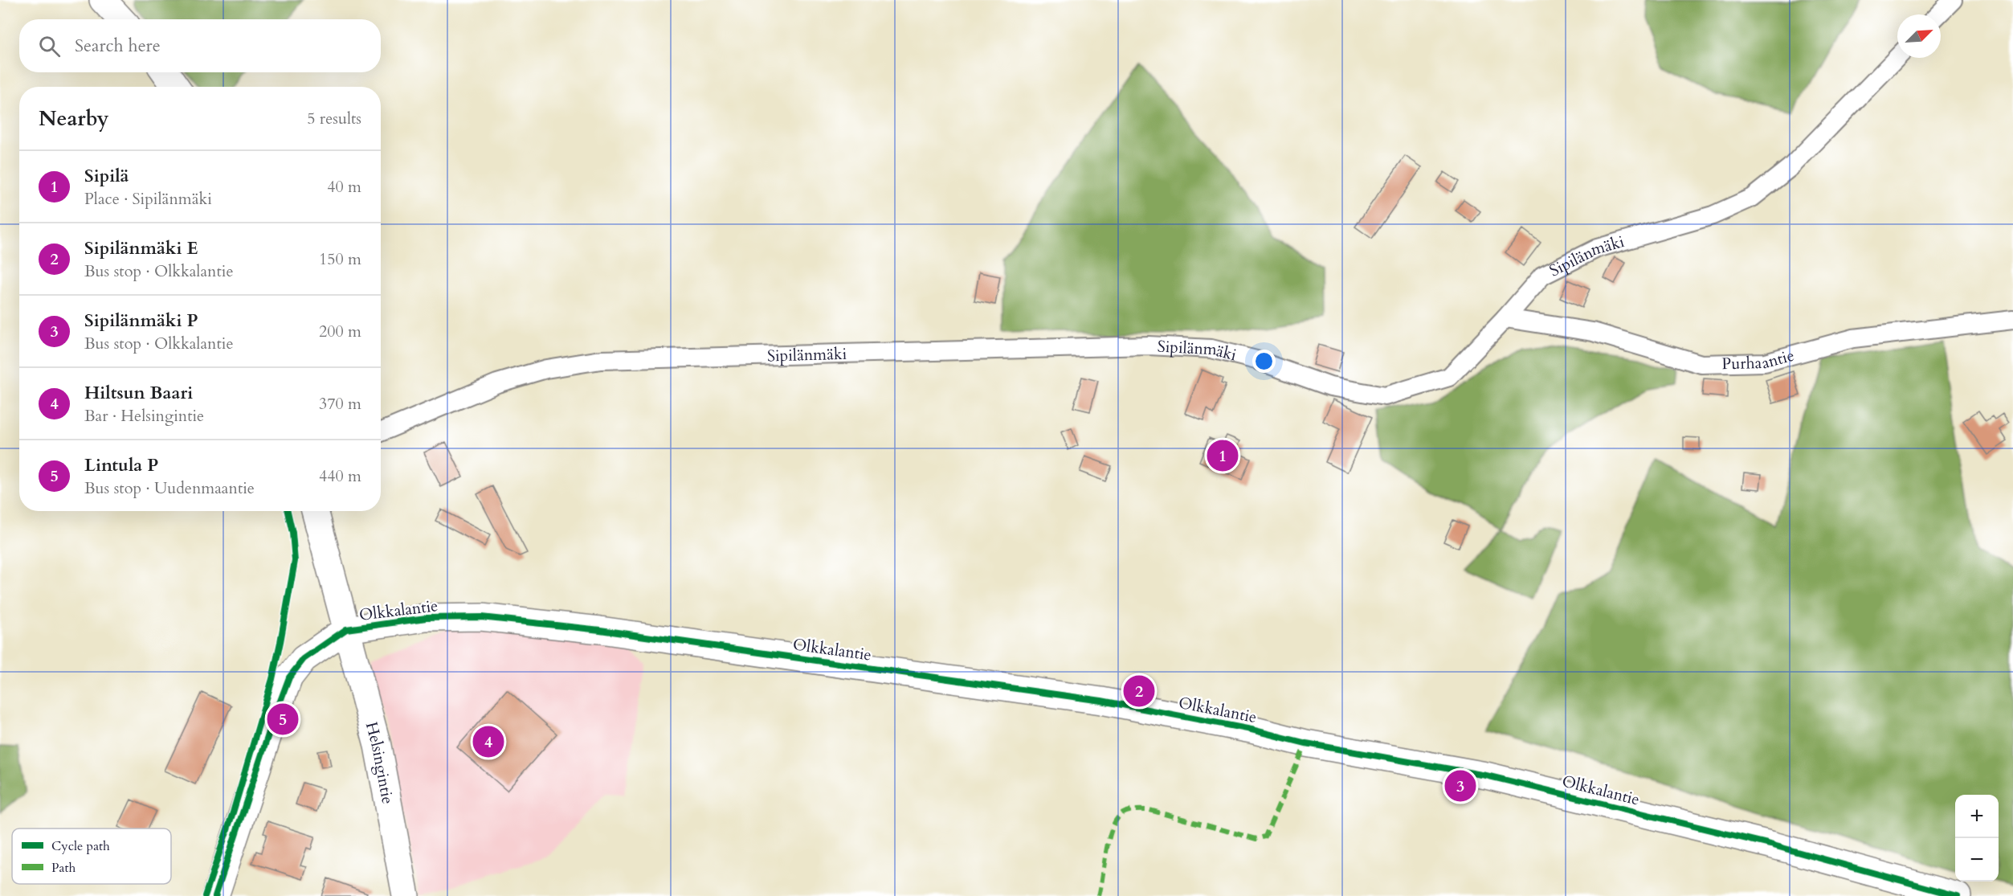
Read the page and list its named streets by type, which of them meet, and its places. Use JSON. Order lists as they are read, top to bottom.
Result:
{
  "streets": {
    "street": [
      "Sipilänmäki",
      "Purhaantie",
      "Olkkalantie",
      "Helsingintie"
    ]
  },
  "crossings": [
    ["Sipilänmäki", "Purhaantie"],
    ["Olkkalantie", "Helsingintie"]
  ],
  "legend": ["Cycle path", "Path"],
  "north": "top right",
  "page": {
    "search": "Search here",
    "heading": ["Nearby", "5 results"],
    "list": [
      {
        "mark": "1",
        "name": "Sipilä",
        "note": "Place · Sipilänmäki",
        "value": "40 m"
      },
      {
        "mark": "2",
        "name": "Sipilänmäki E",
        "note": "Bus stop · Olkkalantie",
        "value": "150 m"
      },
      {
        "mark": "3",
        "name": "Sipilänmäki P",
        "note": "Bus stop · Olkkalantie",
        "value": "200 m"
      },
      {
        "mark": "4",
        "name": "Hiltsun Baari",
        "note": "Bar · Helsingintie",
        "value": "370 m"
      },
      {
        "mark": "5",
        "name": "Lintula P",
        "note": "Bus stop · Uudenmaantie",
        "value": "440 m"
      }
    ],
    "pins": [
      "1",
      "2",
      "5",
      "4",
      "3"
    ],
    "map_buttons": ["+", "−"]
  }
}
